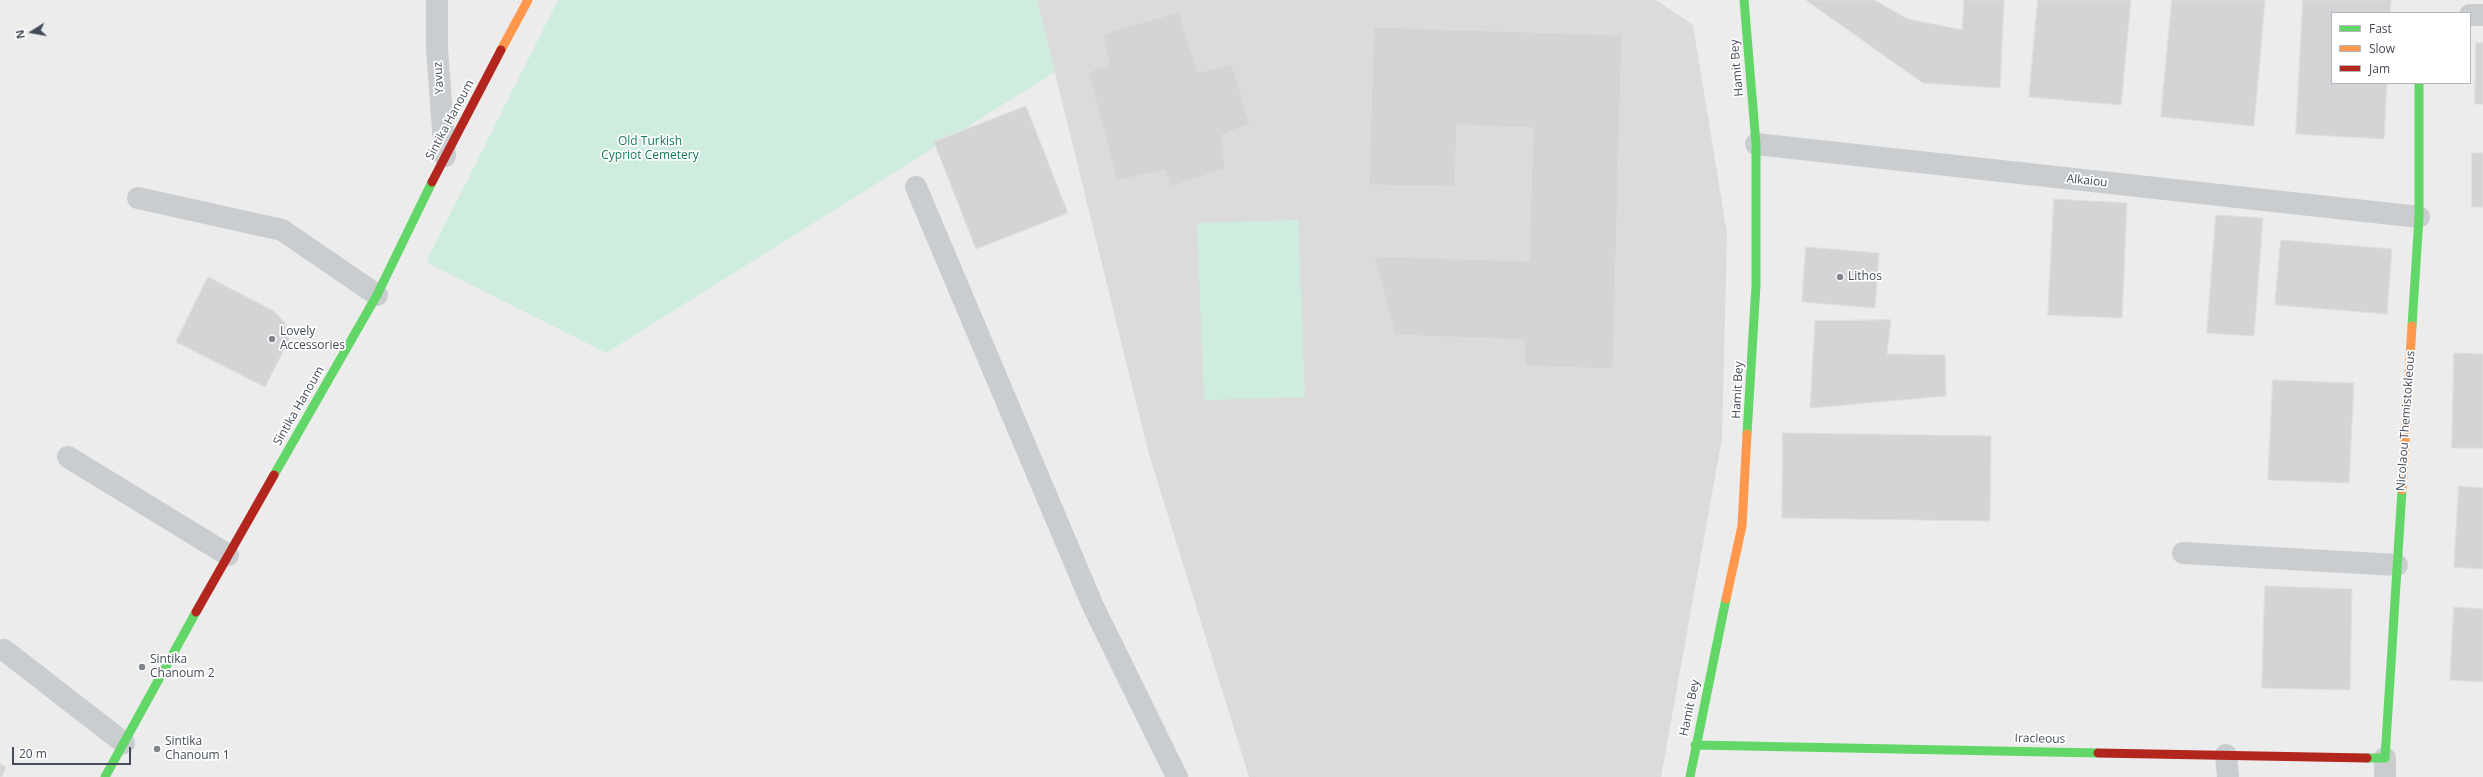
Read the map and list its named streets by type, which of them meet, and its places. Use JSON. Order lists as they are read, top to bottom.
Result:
{
  "streets": {
    "street": [
      "Hamit Bey",
      "Yavuz",
      "Sintika Hanoum",
      "Alkaiou",
      "Nicolaou Themistokleous",
      "Iracleous"
    ]
  },
  "crossings": [
    ["Hamit Bey", "Alkaiou"],
    ["Hamit Bey", "Iracleous"],
    ["Yavuz", "Sintika Hanoum"],
    ["Alkaiou", "Nicolaou Themistokleous"],
    ["Nicolaou Themistokleous", "Iracleous"]
  ],
  "parks": ["Old Turkish Cypriot Cemetery"],
  "places": [
    "Lithos",
    "Lovely Accessories",
    "Sintika Chanoum 2",
    "Sintika Chanoum 1"
  ],
  "legend": ["Fast", "Slow", "Jam"],
  "scale_bar": "20 m",
  "north": "left"
}
